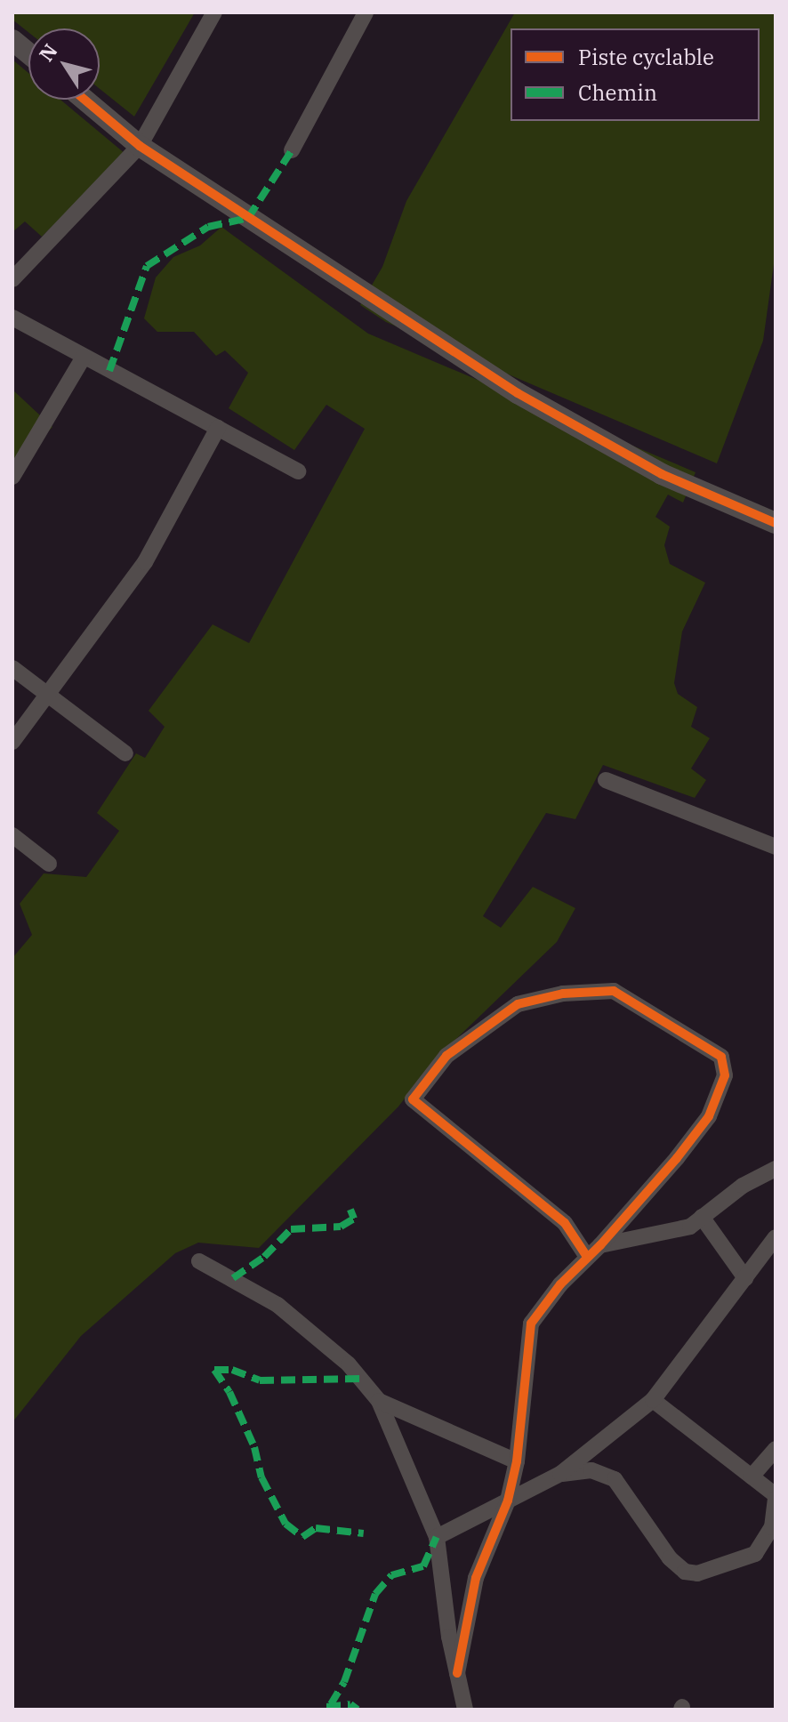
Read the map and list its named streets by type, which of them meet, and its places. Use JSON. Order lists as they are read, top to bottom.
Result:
{
  "legend": ["Piste cyclable", "Chemin"],
  "north": "top left"
}
